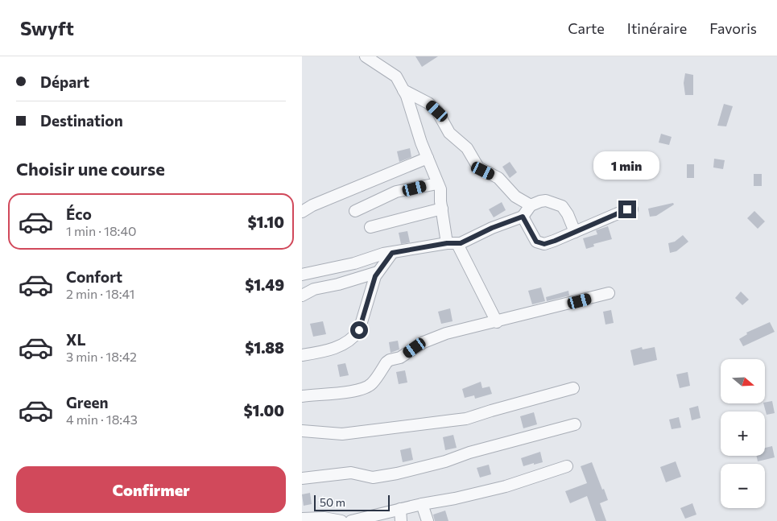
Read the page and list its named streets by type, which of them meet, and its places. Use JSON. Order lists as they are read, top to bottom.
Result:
{
  "scale_bar": "50 m",
  "north": "right",
  "page": {
    "header": "Swyft",
    "nav": ["Carte", "Itinéraire", "Favoris"],
    "banner": ["Départ", "Destination"],
    "heading": "Choisir une course",
    "bubble": "1 min",
    "list": [
      {
        "name": "Éco",
        "note": "1 min · 18:40",
        "value": "$1.10"
      },
      {
        "name": "Confort",
        "note": "2 min · 18:41",
        "value": "$1.49"
      },
      {
        "name": "XL",
        "note": "3 min · 18:42",
        "value": "$1.88"
      },
      {
        "name": "Green",
        "note": "4 min · 18:43",
        "value": "$1.00"
      }
    ],
    "map_buttons": ["+", "−"],
    "buttons": "Confirmer",
    "scale": "50 m"
  }
}
